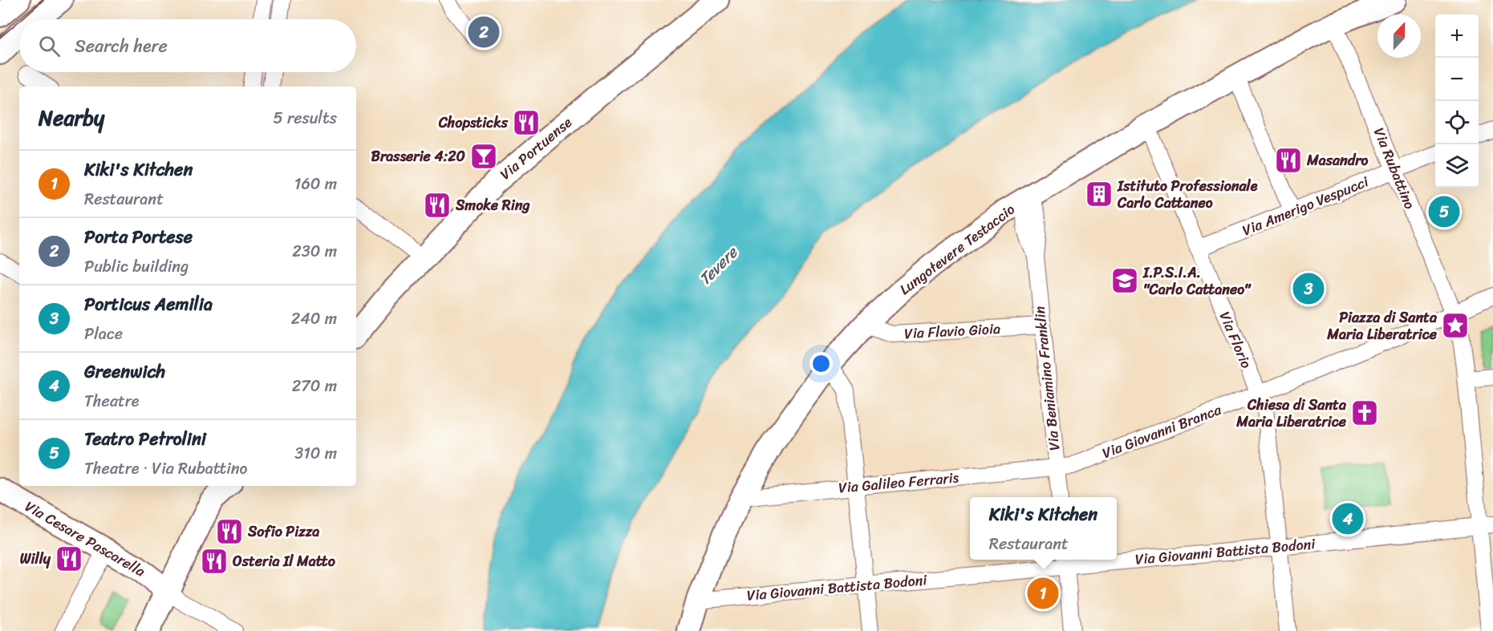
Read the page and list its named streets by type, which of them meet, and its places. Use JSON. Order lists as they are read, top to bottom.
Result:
{
  "streets": {
    "main road": ["Via Portuense", "Lungotevere Testaccio", "Via Cesare Pascarella"],
    "street": [
      "Via Rubattino",
      "Via Amerigo Vespucci",
      "Via Flavio Gioia",
      "Via Florio",
      "Via Beniamino Franklin",
      "Via Giovanni Branca",
      "Via Galileo Ferraris",
      "Via Giovanni Battista Bodoni"
    ]
  },
  "crossings": [
    ["Via Rubattino", "Via Amerigo Vespucci"],
    ["Via Rubattino", "Lungotevere Testaccio"],
    ["Via Rubattino", "Via Giovanni Branca"],
    ["Via Amerigo Vespucci", "Via Florio"],
    ["Lungotevere Testaccio", "Via Flavio Gioia"],
    ["Lungotevere Testaccio", "Via Florio"],
    ["Lungotevere Testaccio", "Via Beniamino Franklin"],
    ["Lungotevere Testaccio", "Via Galileo Ferraris"],
    ["Lungotevere Testaccio", "Via Giovanni Battista Bodoni"],
    ["Via Flavio Gioia", "Via Beniamino Franklin"],
    ["Via Florio", "Via Giovanni Branca"],
    ["Via Florio", "Via Giovanni Battista Bodoni"],
    ["Via Beniamino Franklin", "Via Giovanni Branca"],
    ["Via Beniamino Franklin", "Via Galileo Ferraris"],
    ["Via Giovanni Branca", "Via Galileo Ferraris"]
  ],
  "water": ["Tevere"],
  "places": {
    "restaurant": [
      "Chopsticks",
      "Masandro",
      "Smoke Ring",
      "Sofio Pizza",
      "Willy",
      "Osteria Il Matto"
    ],
    "bar": ["Brasserie 4:20"],
    "building": ["Istituto Professionale Carlo Cattaneo"],
    "school or university": ["I.P.S.I.A. \"Carlo Cattaneo\""],
    "place": ["Piazza di Santa Maria Liberatrice"],
    "church": ["Chiesa di Santa Maria Liberatrice"]
  },
  "north": "top",
  "page": {
    "map_buttons": ["+", "−"],
    "pins": [
      "2",
      "5",
      "3",
      "4",
      "1"
    ],
    "search": "Search here",
    "heading": ["Nearby", "5 results"],
    "list": [
      {
        "mark": "1",
        "name": "Kiki's Kitchen",
        "note": "Restaurant",
        "value": "160 m"
      },
      {
        "mark": "2",
        "name": "Porta Portese",
        "note": "Public building",
        "value": "230 m"
      },
      {
        "mark": "3",
        "name": "Porticus Aemilia",
        "note": "Place",
        "value": "240 m"
      },
      {
        "mark": "4",
        "name": "Greenwich",
        "note": "Theatre",
        "value": "270 m"
      },
      {
        "mark": "5",
        "name": "Teatro Petrolini",
        "note": "Theatre · Via Rubattino",
        "value": "310 m"
      }
    ],
    "popup": ["Kiki's Kitchen", "Restaurant"]
  }
}
